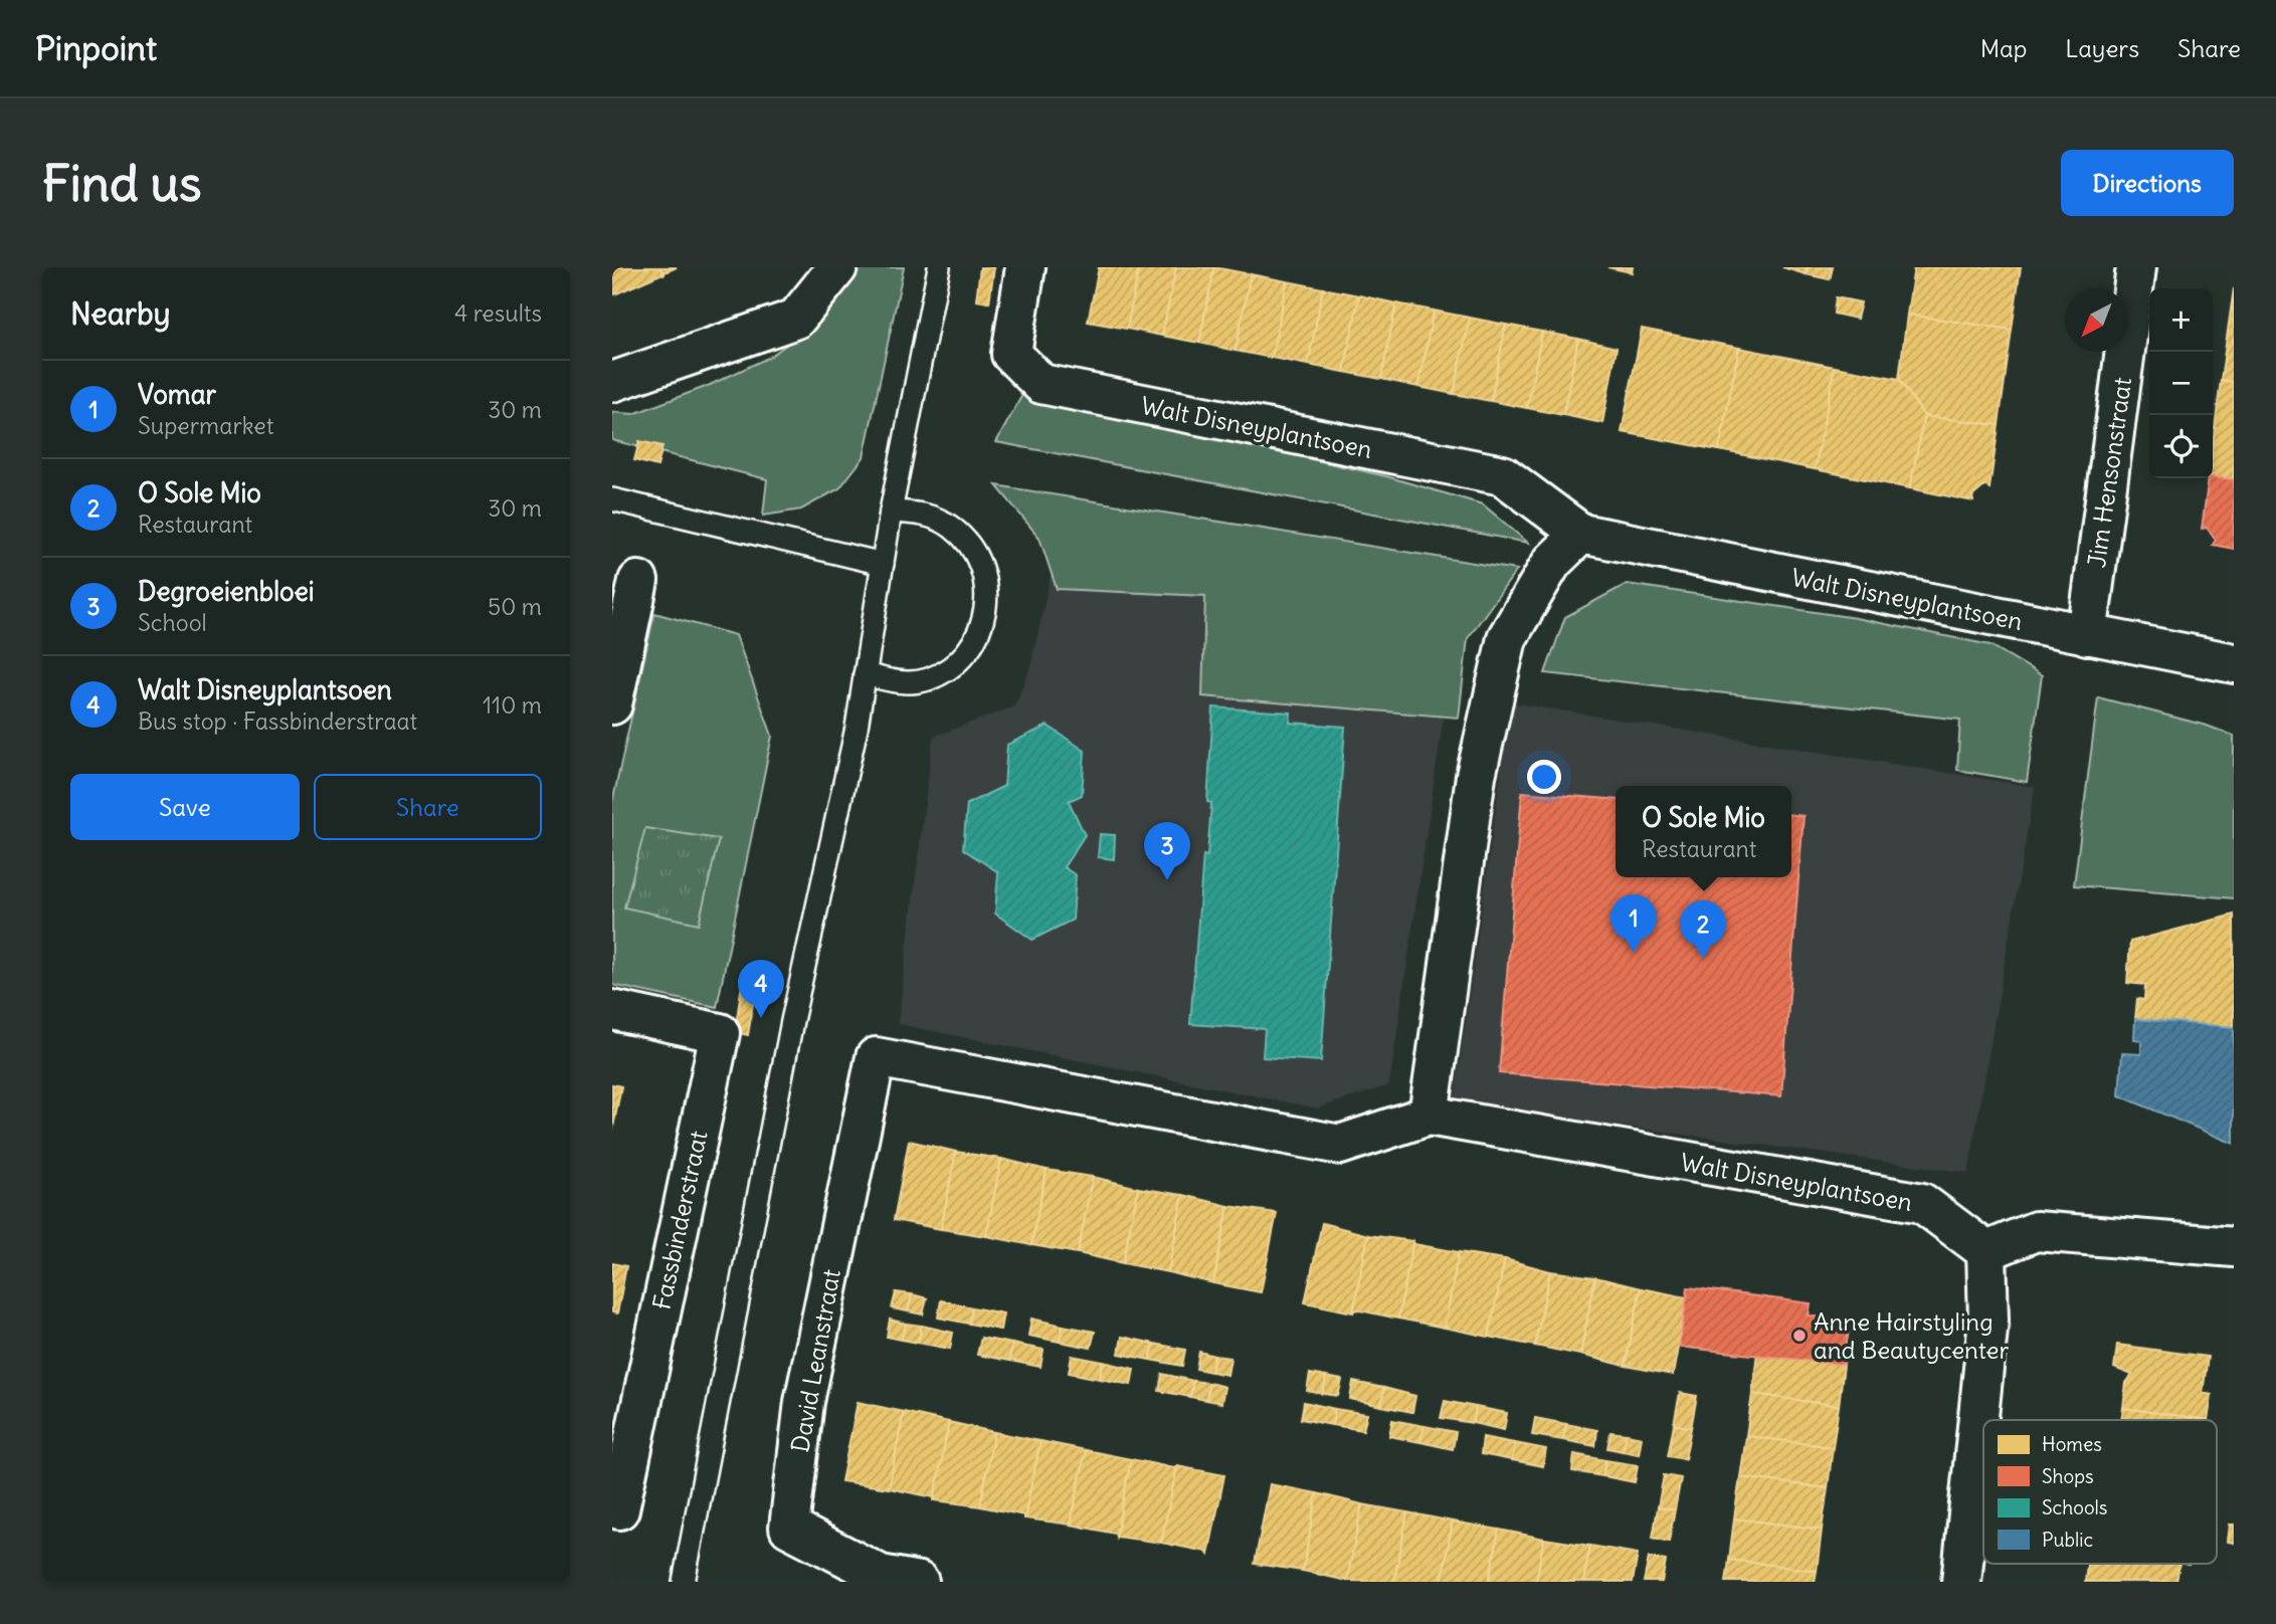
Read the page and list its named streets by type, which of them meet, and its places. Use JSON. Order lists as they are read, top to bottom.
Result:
{
  "streets": {
    "street": [
      "Walt Disneyplantsoen",
      "Jim Hensonstraat",
      "Fassbinderstraat",
      "David Leanstraat"
    ]
  },
  "crossings": [
    ["Walt Disneyplantsoen", "Jim Hensonstraat"],
    ["Walt Disneyplantsoen", "David Leanstraat"]
  ],
  "places": ["Anne Hairstyling and Beautycenter"],
  "legend": [
    "Homes",
    "Shops",
    "Schools",
    "Public"
  ],
  "north": "bottom left",
  "page": {
    "header": "Pinpoint",
    "nav": ["Map", "Layers", "Share"],
    "buttons": [
      "Directions",
      ["Save", "Share"]
    ],
    "title": "Find us",
    "heading": ["Nearby", "4 results"],
    "map_buttons": ["+", "−"],
    "list": [
      {
        "mark": "1",
        "name": "Vomar",
        "note": "Supermarket",
        "value": "30 m"
      },
      {
        "mark": "2",
        "name": "O Sole Mio",
        "note": "Restaurant",
        "value": "30 m"
      },
      {
        "mark": "3",
        "name": "Degroeienbloei",
        "note": "School",
        "value": "50 m"
      },
      {
        "mark": "4",
        "name": "Walt Disneyplantsoen",
        "note": "Bus stop · Fassbinderstraat",
        "value": "110 m"
      }
    ],
    "popup": ["O Sole Mio", "Restaurant"],
    "pins": [
      "3",
      "1",
      "2",
      "4"
    ]
  }
}
